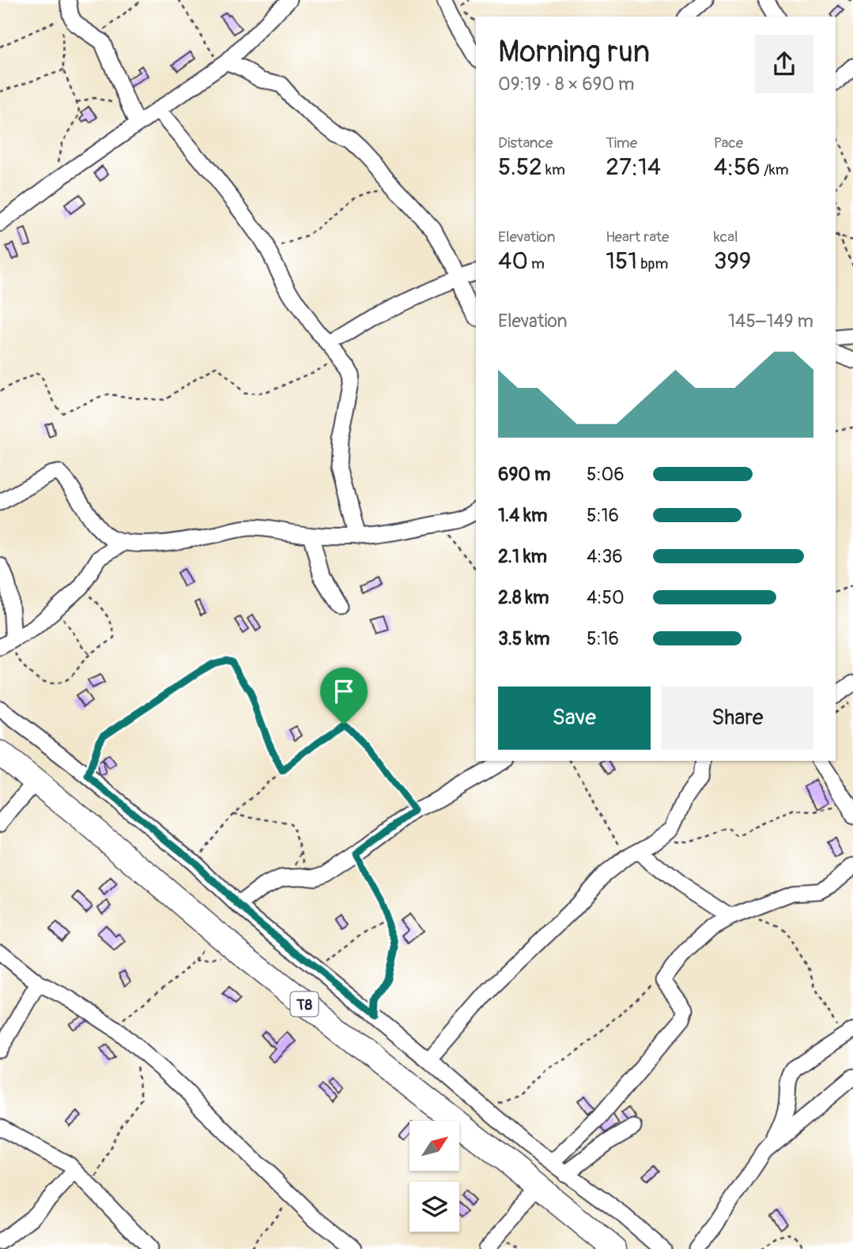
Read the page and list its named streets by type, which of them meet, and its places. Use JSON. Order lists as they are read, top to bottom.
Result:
{
  "streets": {
    "highway": ["T8"]
  },
  "north": "top right",
  "page": {
    "heading": ["Morning run", "09:19 · 8 × 690 m"],
    "stats": [
      ["Distance", "5.52 km"],
      ["Time", "27:14"],
      ["Pace", "4:56 /km"],
      ["Elevation", "40 m"],
      ["Heart rate", "151 bpm"],
      ["kcal", "399"]
    ],
    "chart": ["Elevation", "145–149 m"],
    "list": [
      {
        "name": "690 m",
        "note": "5:06"
      },
      {
        "name": "1.4 km",
        "note": "5:16"
      },
      {
        "name": "2.1 km",
        "note": "4:36"
      },
      {
        "name": "2.8 km",
        "note": "4:50"
      },
      {
        "name": "3.5 km",
        "note": "5:16"
      }
    ],
    "buttons": ["Save", "Share"]
  }
}
